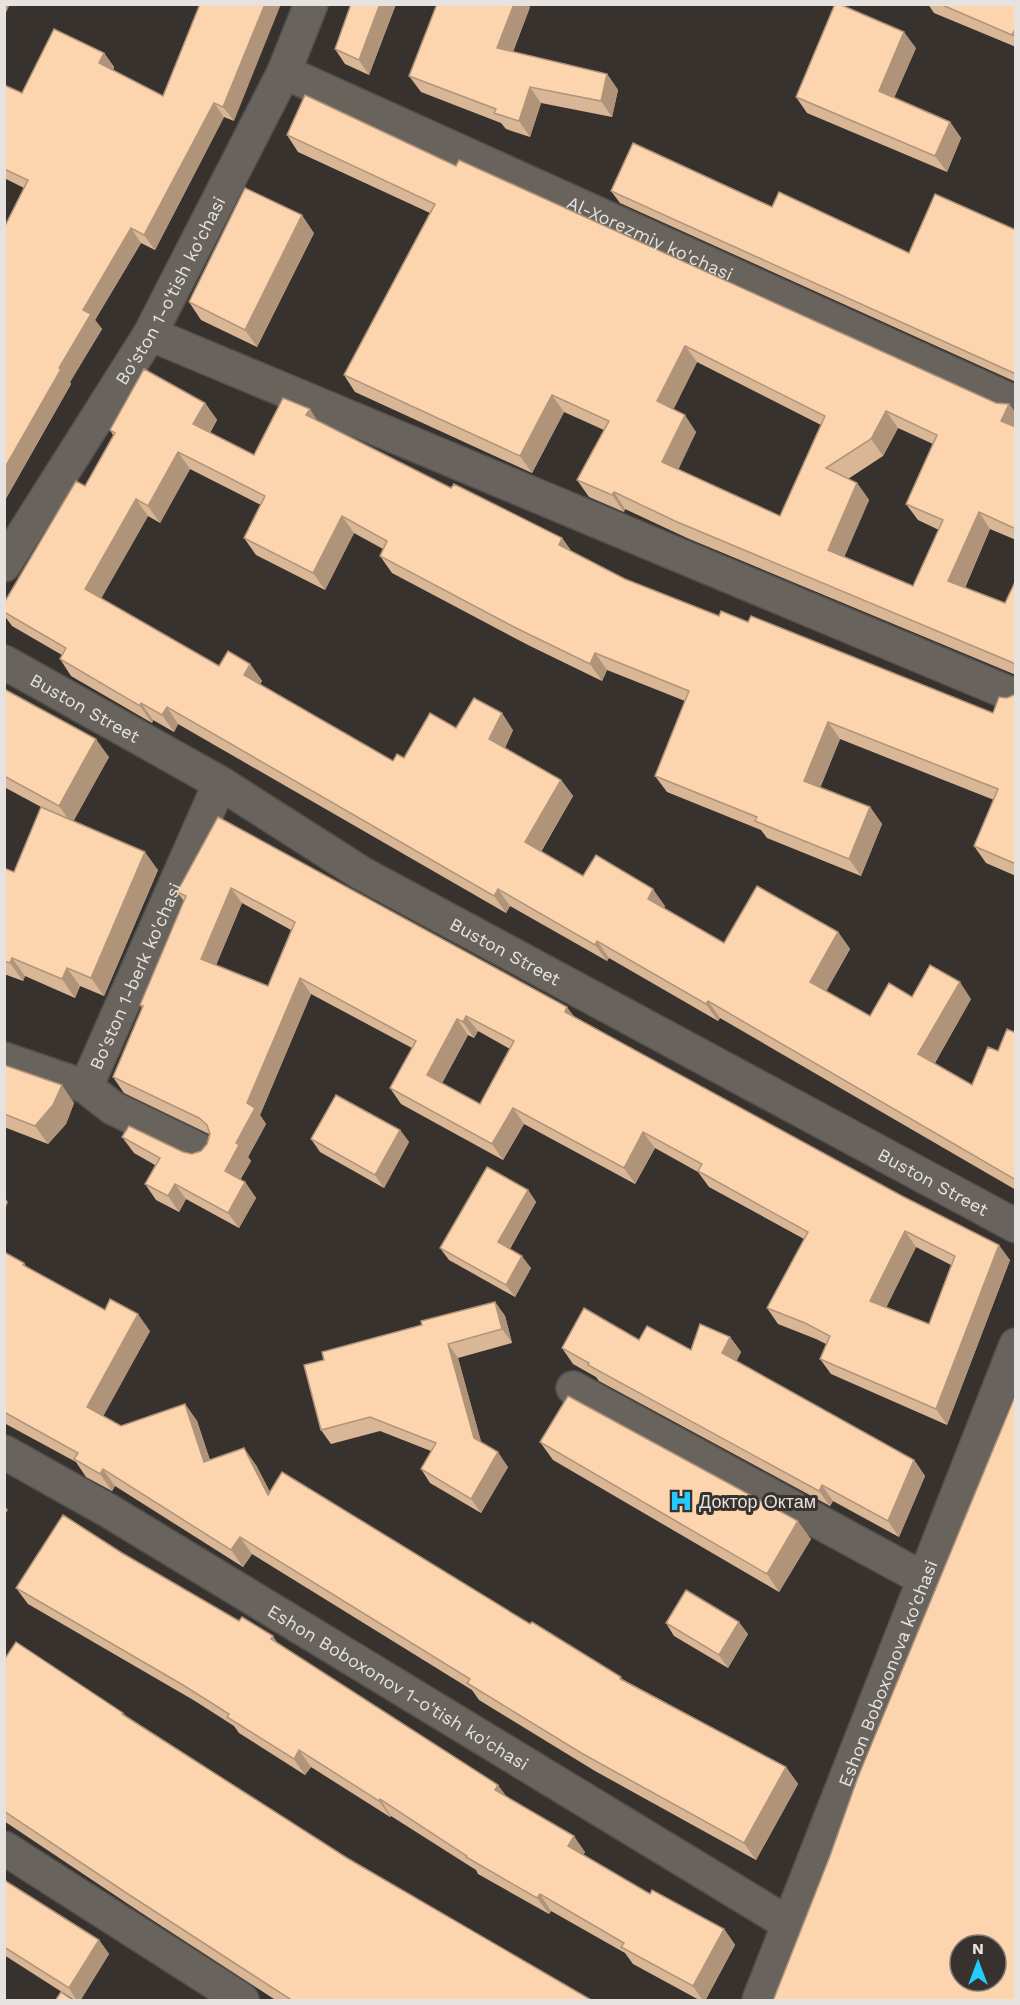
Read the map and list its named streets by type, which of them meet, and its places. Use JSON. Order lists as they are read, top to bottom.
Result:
{
  "streets": {
    "street": [
      "Al-Xorezmiy ko'chasi",
      "Bo'ston 1-o'tish ko'chasi",
      "Buston Street",
      "Bo'ston 1-berk ko'chasi",
      "Eshon Boboxonova ko'chasi",
      "Eshon Boboxonov 1-o'tish ko'chasi"
    ]
  },
  "crossings": [
    ["Al-Xorezmiy ko'chasi", "Bo'ston 1-o'tish ko'chasi"],
    ["Buston Street", "Bo'ston 1-berk ko'chasi"],
    ["Eshon Boboxonova ko'chasi", "Eshon Boboxonov 1-o'tish ko'chasi"]
  ],
  "places": {
    "hospital": ["Доктор Октам"]
  },
  "north": "top"
}
